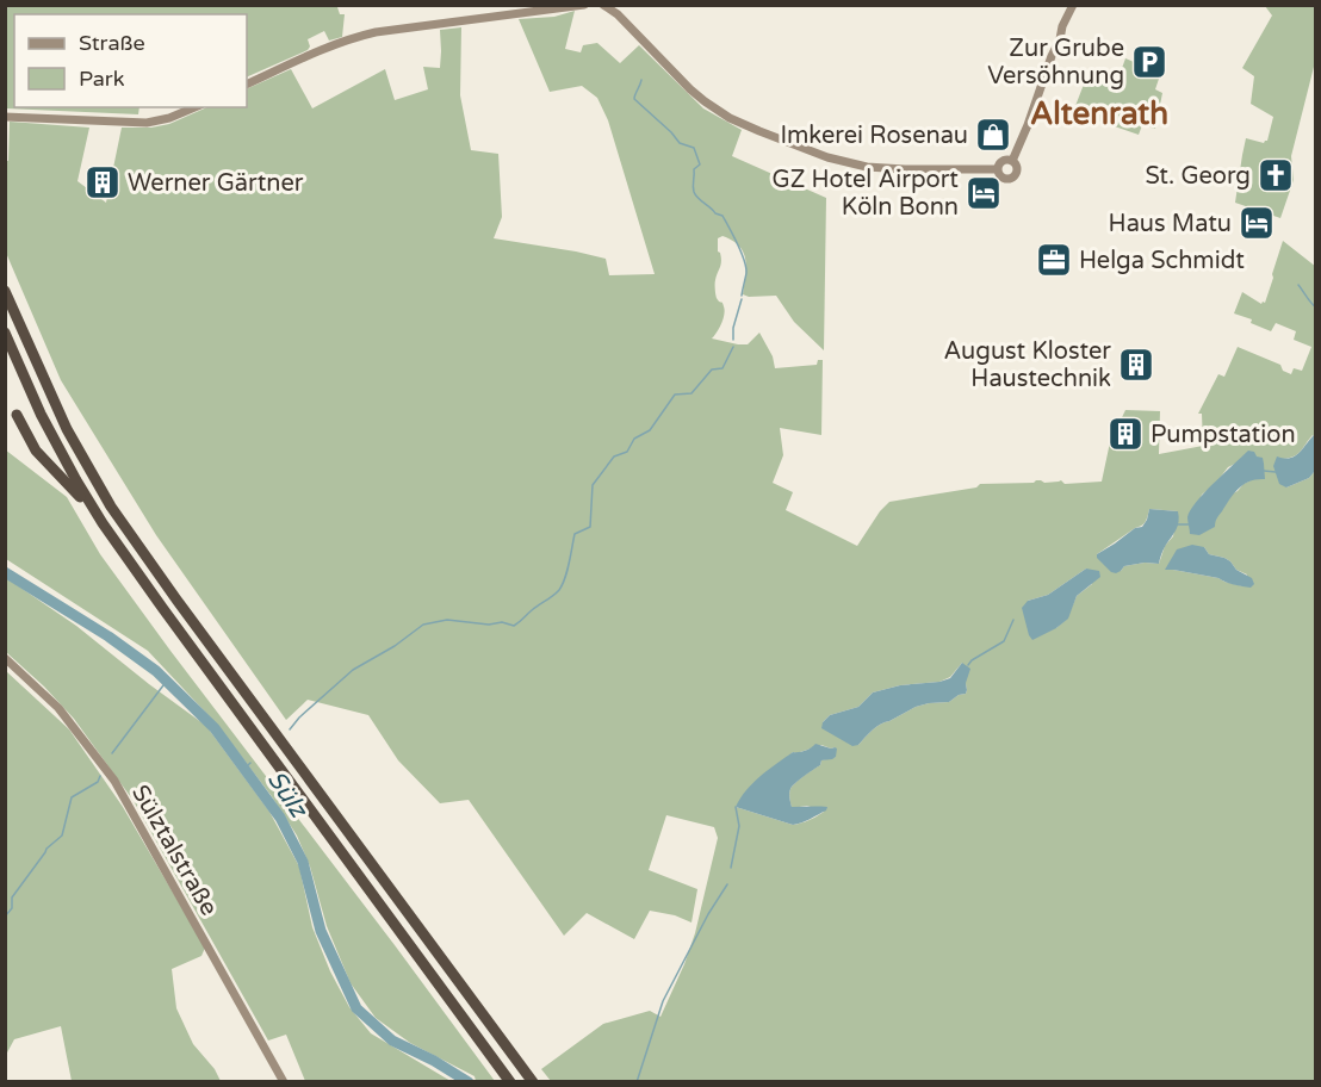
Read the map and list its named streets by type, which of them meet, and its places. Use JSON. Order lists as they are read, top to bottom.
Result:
{
  "streets": {
    "main road": ["Sülztalstraße"]
  },
  "districts": ["Altenrath"],
  "water": ["Sülz"],
  "places": {
    "parking": ["Zur Grube Versöhnung"],
    "shop": ["Imkerei Rosenau"],
    "church": ["St. Georg"],
    "building": ["Werner Gärtner", "August Kloster Haustechnik", "Pumpstation"],
    "hotel": ["GZ Hotel Airport Köln Bonn", "Haus Matu"],
    "office": ["Helga Schmidt"]
  },
  "legend": ["Straße", "Park"]
}
